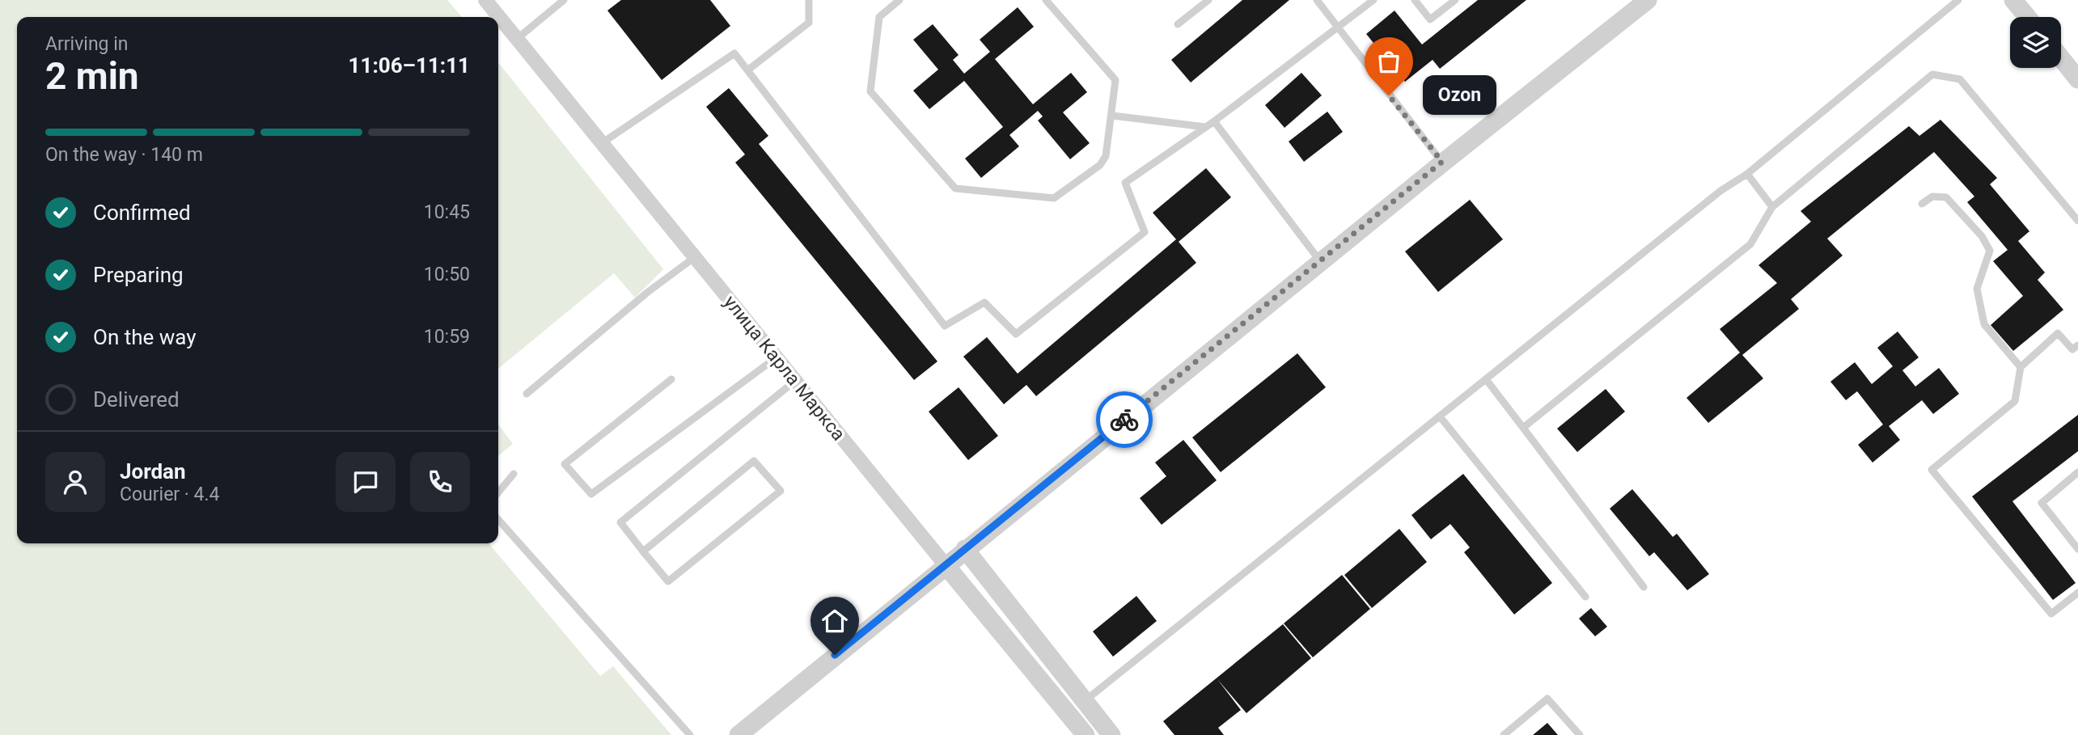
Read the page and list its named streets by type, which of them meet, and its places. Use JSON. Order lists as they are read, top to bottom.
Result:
{
  "streets": {
    "street": ["улица Карла Маркса"]
  },
  "places": ["Ozon"],
  "page": {
    "heading": ["2 min", "Arriving in", "11:06–11:11"],
    "panel": ["Jordan", "Courier · 4.4"],
    "bubble": "Ozon",
    "bar": "On the way · 140 m",
    "list": [
      ["Confirmed", "10:45"],
      ["Preparing", "10:50"],
      ["On the way", "10:59"],
      "Delivered"
    ]
  }
}
